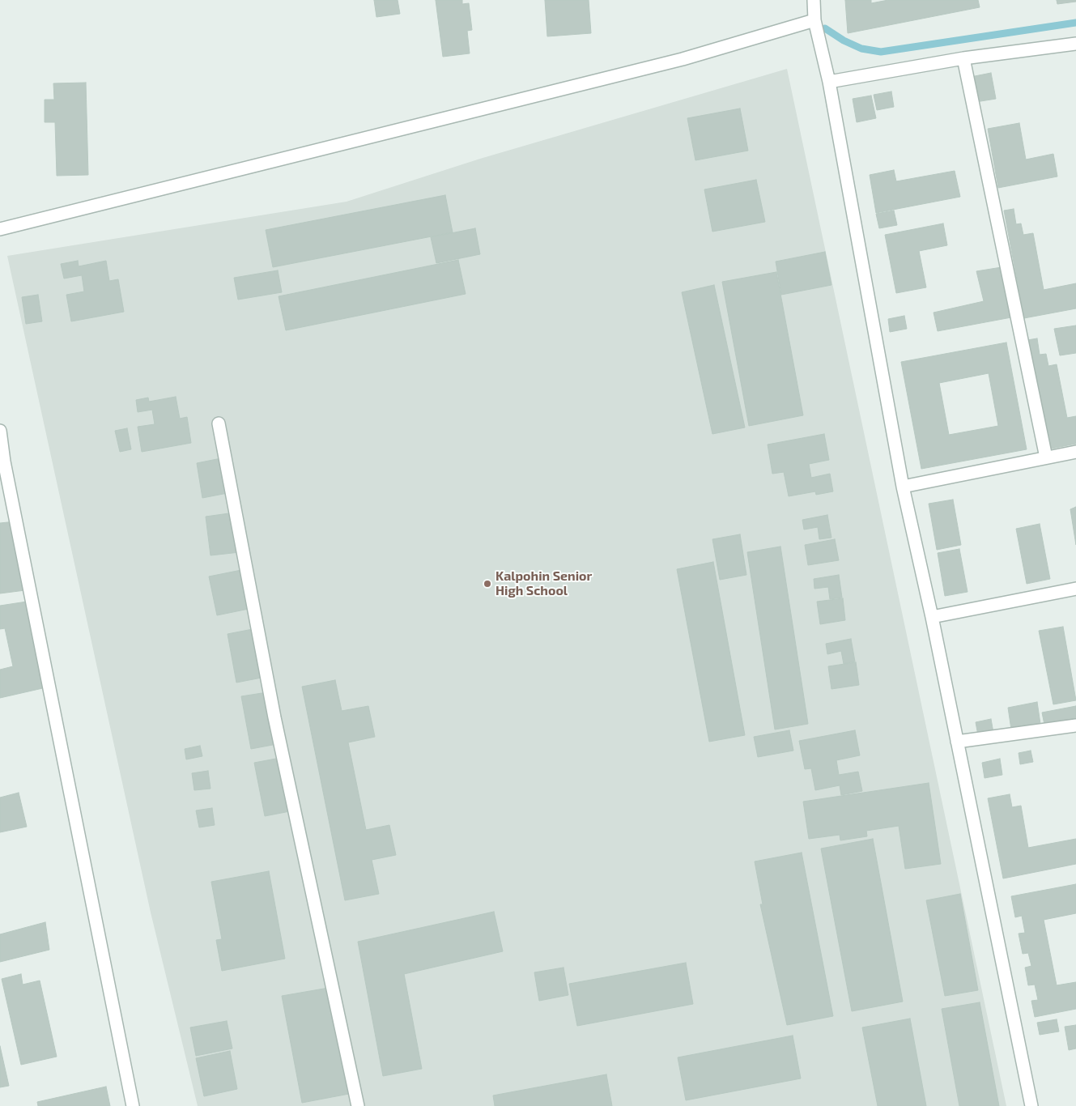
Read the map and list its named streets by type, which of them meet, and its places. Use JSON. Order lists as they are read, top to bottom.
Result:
{
  "places": ["Kalpohin Senior High School"]
}
